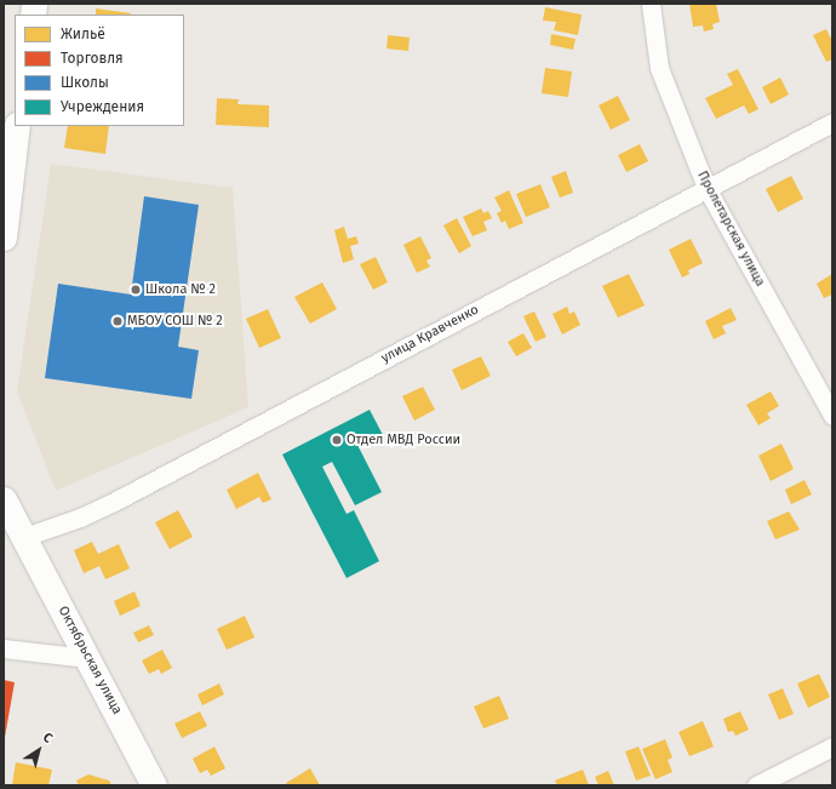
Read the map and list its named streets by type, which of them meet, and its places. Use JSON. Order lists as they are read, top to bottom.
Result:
{
  "streets": {
    "main road": ["Октябрьская улица"],
    "street": ["Пролетарская улица", "улица Кравченко"]
  },
  "crossings": [
    ["Пролетарская улица", "улица Кравченко"],
    ["улица Кравченко", "Октябрьская улица"]
  ],
  "places": ["Школа № 2", "МБОУ СОШ № 2", "Отдел МВД России"],
  "legend": [
    "Жильё",
    "Торговля",
    "Школы",
    "Учреждения"
  ],
  "north": "top right"
}
